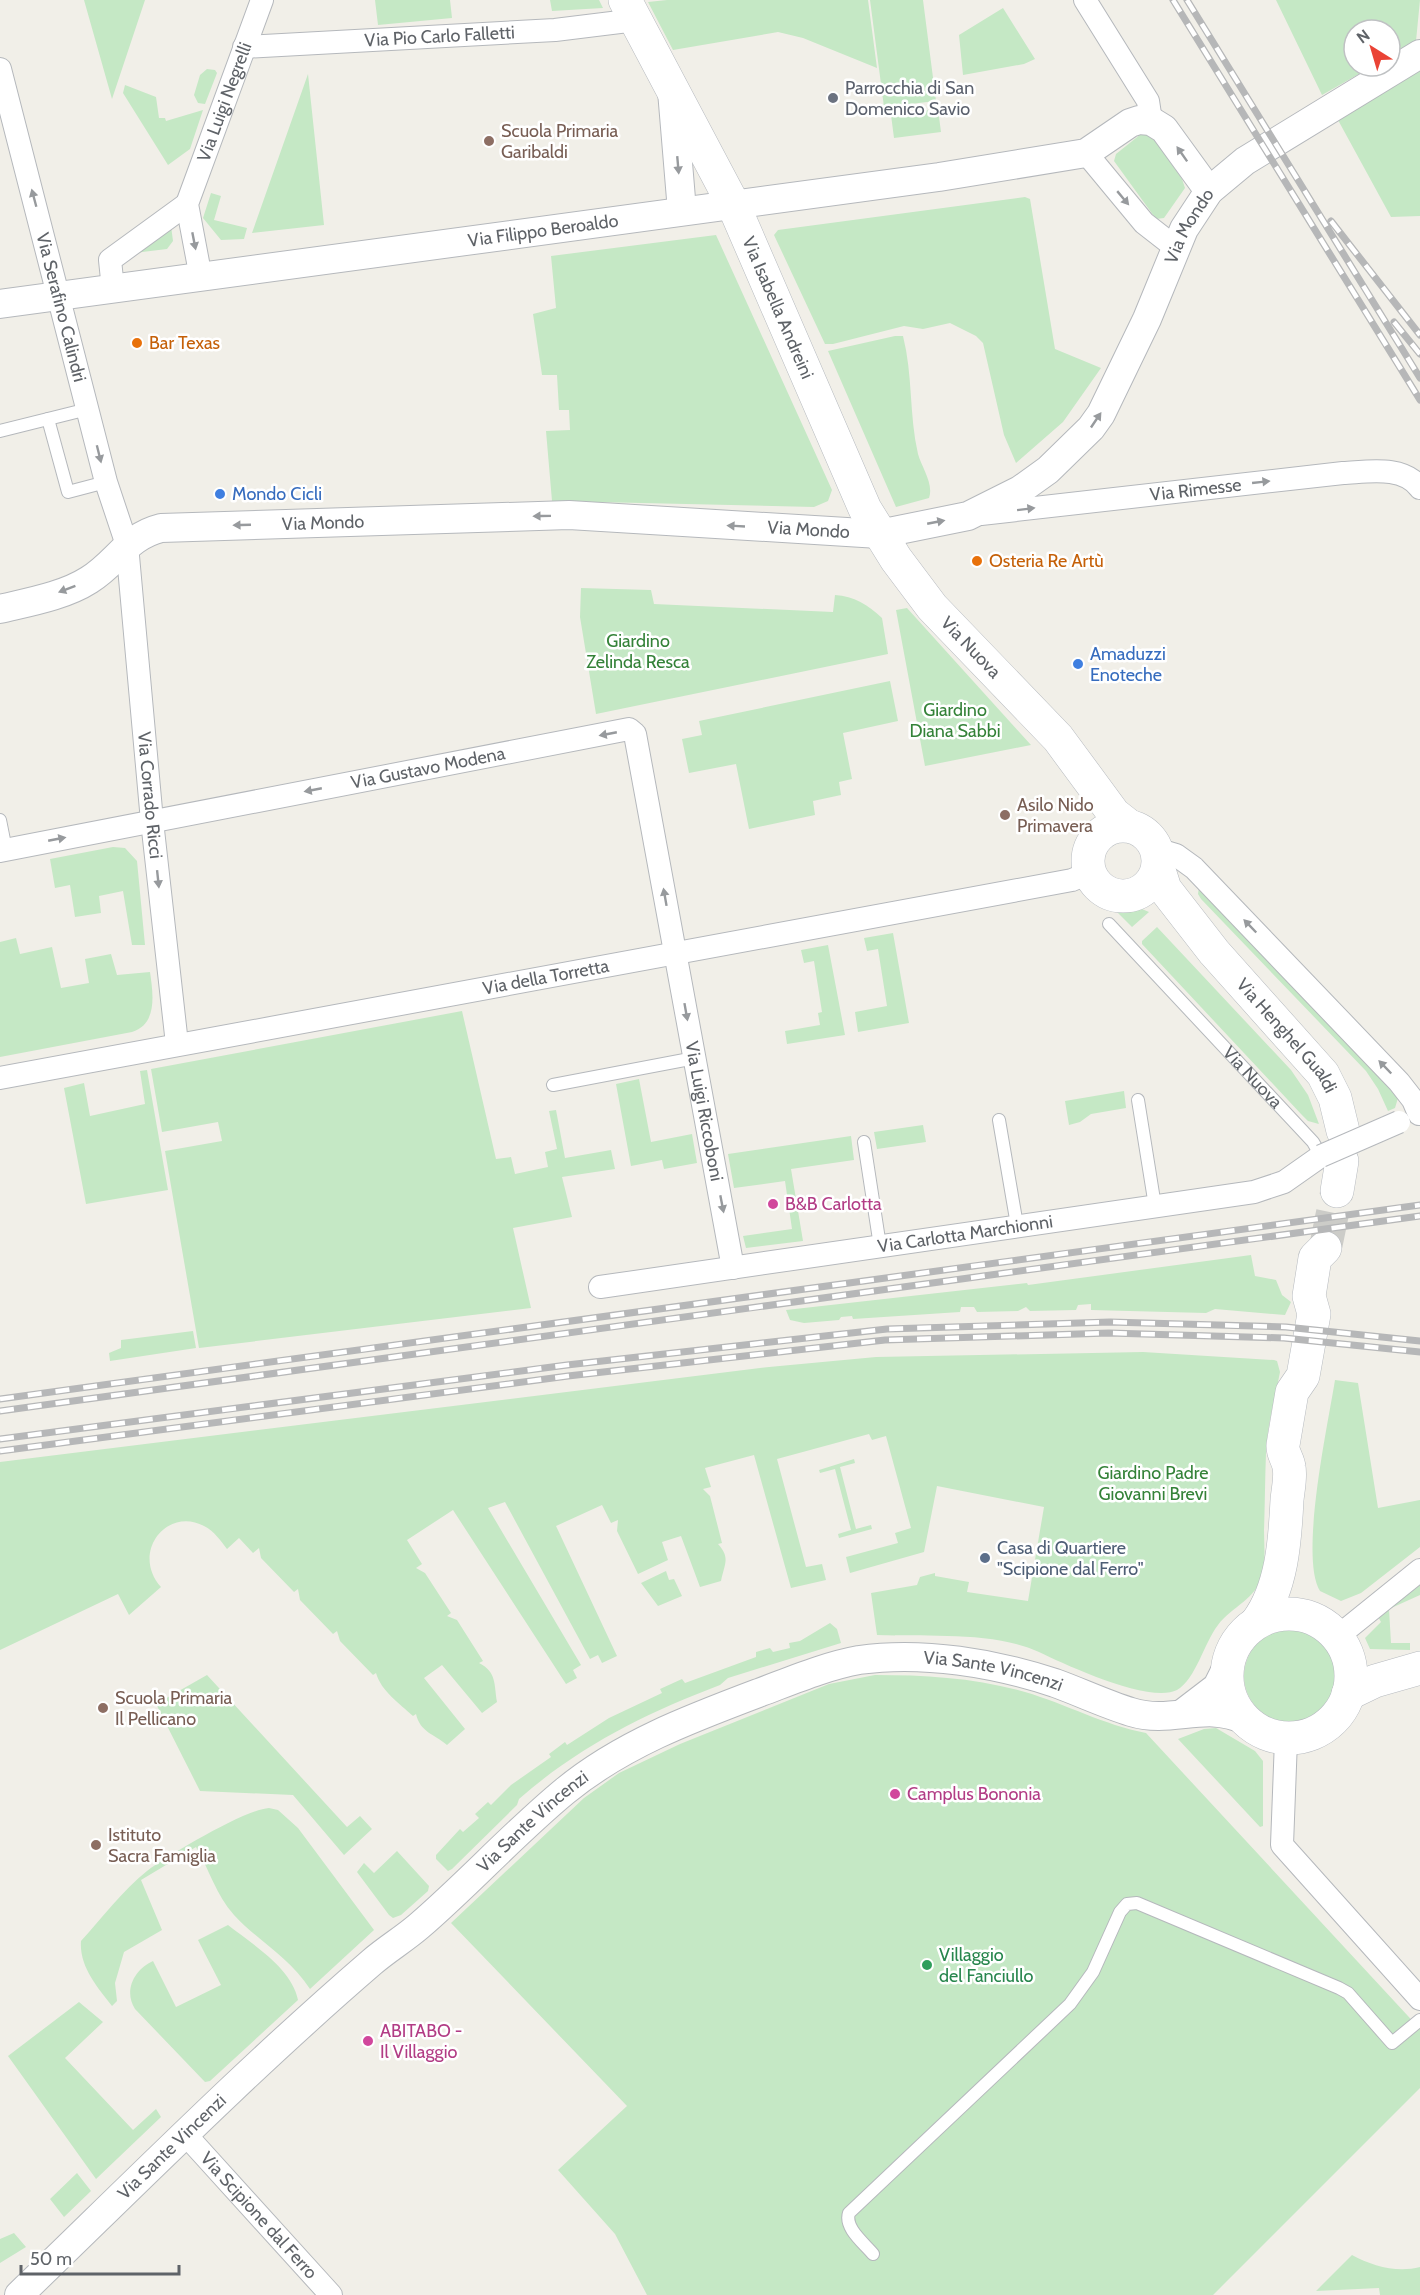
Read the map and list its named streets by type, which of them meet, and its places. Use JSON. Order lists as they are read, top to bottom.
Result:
{
  "streets": {
    "main road": ["Via Isabella Andreini", "Via Nuova", "Via Henghel Gualdi"],
    "street": [
      "Via Pio Carlo Falletti",
      "Via Luigi Negrelli",
      "Via Mondo",
      "Via Filippo Beroaldo",
      "Via Serafino Calindri",
      "Via Rimesse",
      "Via Gustavo Modena",
      "Via Corrado Ricci",
      "Via della Torretta",
      "Via Luigi Riccoboni",
      "Via Carlotta Marchionni",
      "Via Sante Vincenzi",
      "Via Scipione dal Ferro"
    ]
  },
  "crossings": [
    ["Via Pio Carlo Falletti", "Via Luigi Negrelli"],
    ["Via Pio Carlo Falletti", "Via Isabella Andreini"],
    ["Via Mondo", "Via Serafino Calindri"],
    ["Via Mondo", "Via Isabella Andreini"],
    ["Via Mondo", "Via Rimesse"],
    ["Via Mondo", "Via Nuova"],
    ["Via Mondo", "Via Corrado Ricci"],
    ["Via Filippo Beroaldo", "Via Serafino Calindri"],
    ["Via Filippo Beroaldo", "Via Isabella Andreini"],
    ["Via Serafino Calindri", "Via Corrado Ricci"],
    ["Via Isabella Andreini", "Via Nuova"],
    ["Via Nuova", "Via della Torretta"],
    ["Via Nuova", "Via Henghel Gualdi"],
    ["Via Nuova", "Via Carlotta Marchionni"],
    ["Via Gustavo Modena", "Via Corrado Ricci"],
    ["Via Gustavo Modena", "Via della Torretta"],
    ["Via Gustavo Modena", "Via Luigi Riccoboni"],
    ["Via Corrado Ricci", "Via della Torretta"],
    ["Via della Torretta", "Via Henghel Gualdi"],
    ["Via della Torretta", "Via Luigi Riccoboni"],
    ["Via Henghel Gualdi", "Via Carlotta Marchionni"],
    ["Via Luigi Riccoboni", "Via Carlotta Marchionni"],
    ["Via Sante Vincenzi", "Via Scipione dal Ferro"]
  ],
  "one_way": ["Via Rimesse", "Via Corrado Ricci", "Via Luigi Riccoboni"],
  "parks": ["Giardino Zelinda Resca", "Giardino Diana Sabbi", "Giardino Padre Giovanni Brevi"],
  "places": [
    "Parrocchia di San Domenico Savio",
    "Scuola Primaria Garibaldi",
    "Bar Texas",
    "Mondo Cicli",
    "Osteria Re Artù",
    "Amaduzzi Enoteche",
    "Asilo Nido Primavera",
    "B&B Carlotta",
    "Casa di Quartiere \"Scipione dal Ferro\"",
    "Scuola Primaria Il Pellicano",
    "Camplus Bononia",
    "Istituto Sacra Famiglia",
    "Villaggio del Fanciullo",
    "ABITABO - Il Villaggio"
  ],
  "scale_bar": "50 m",
  "north": "top left"
}
